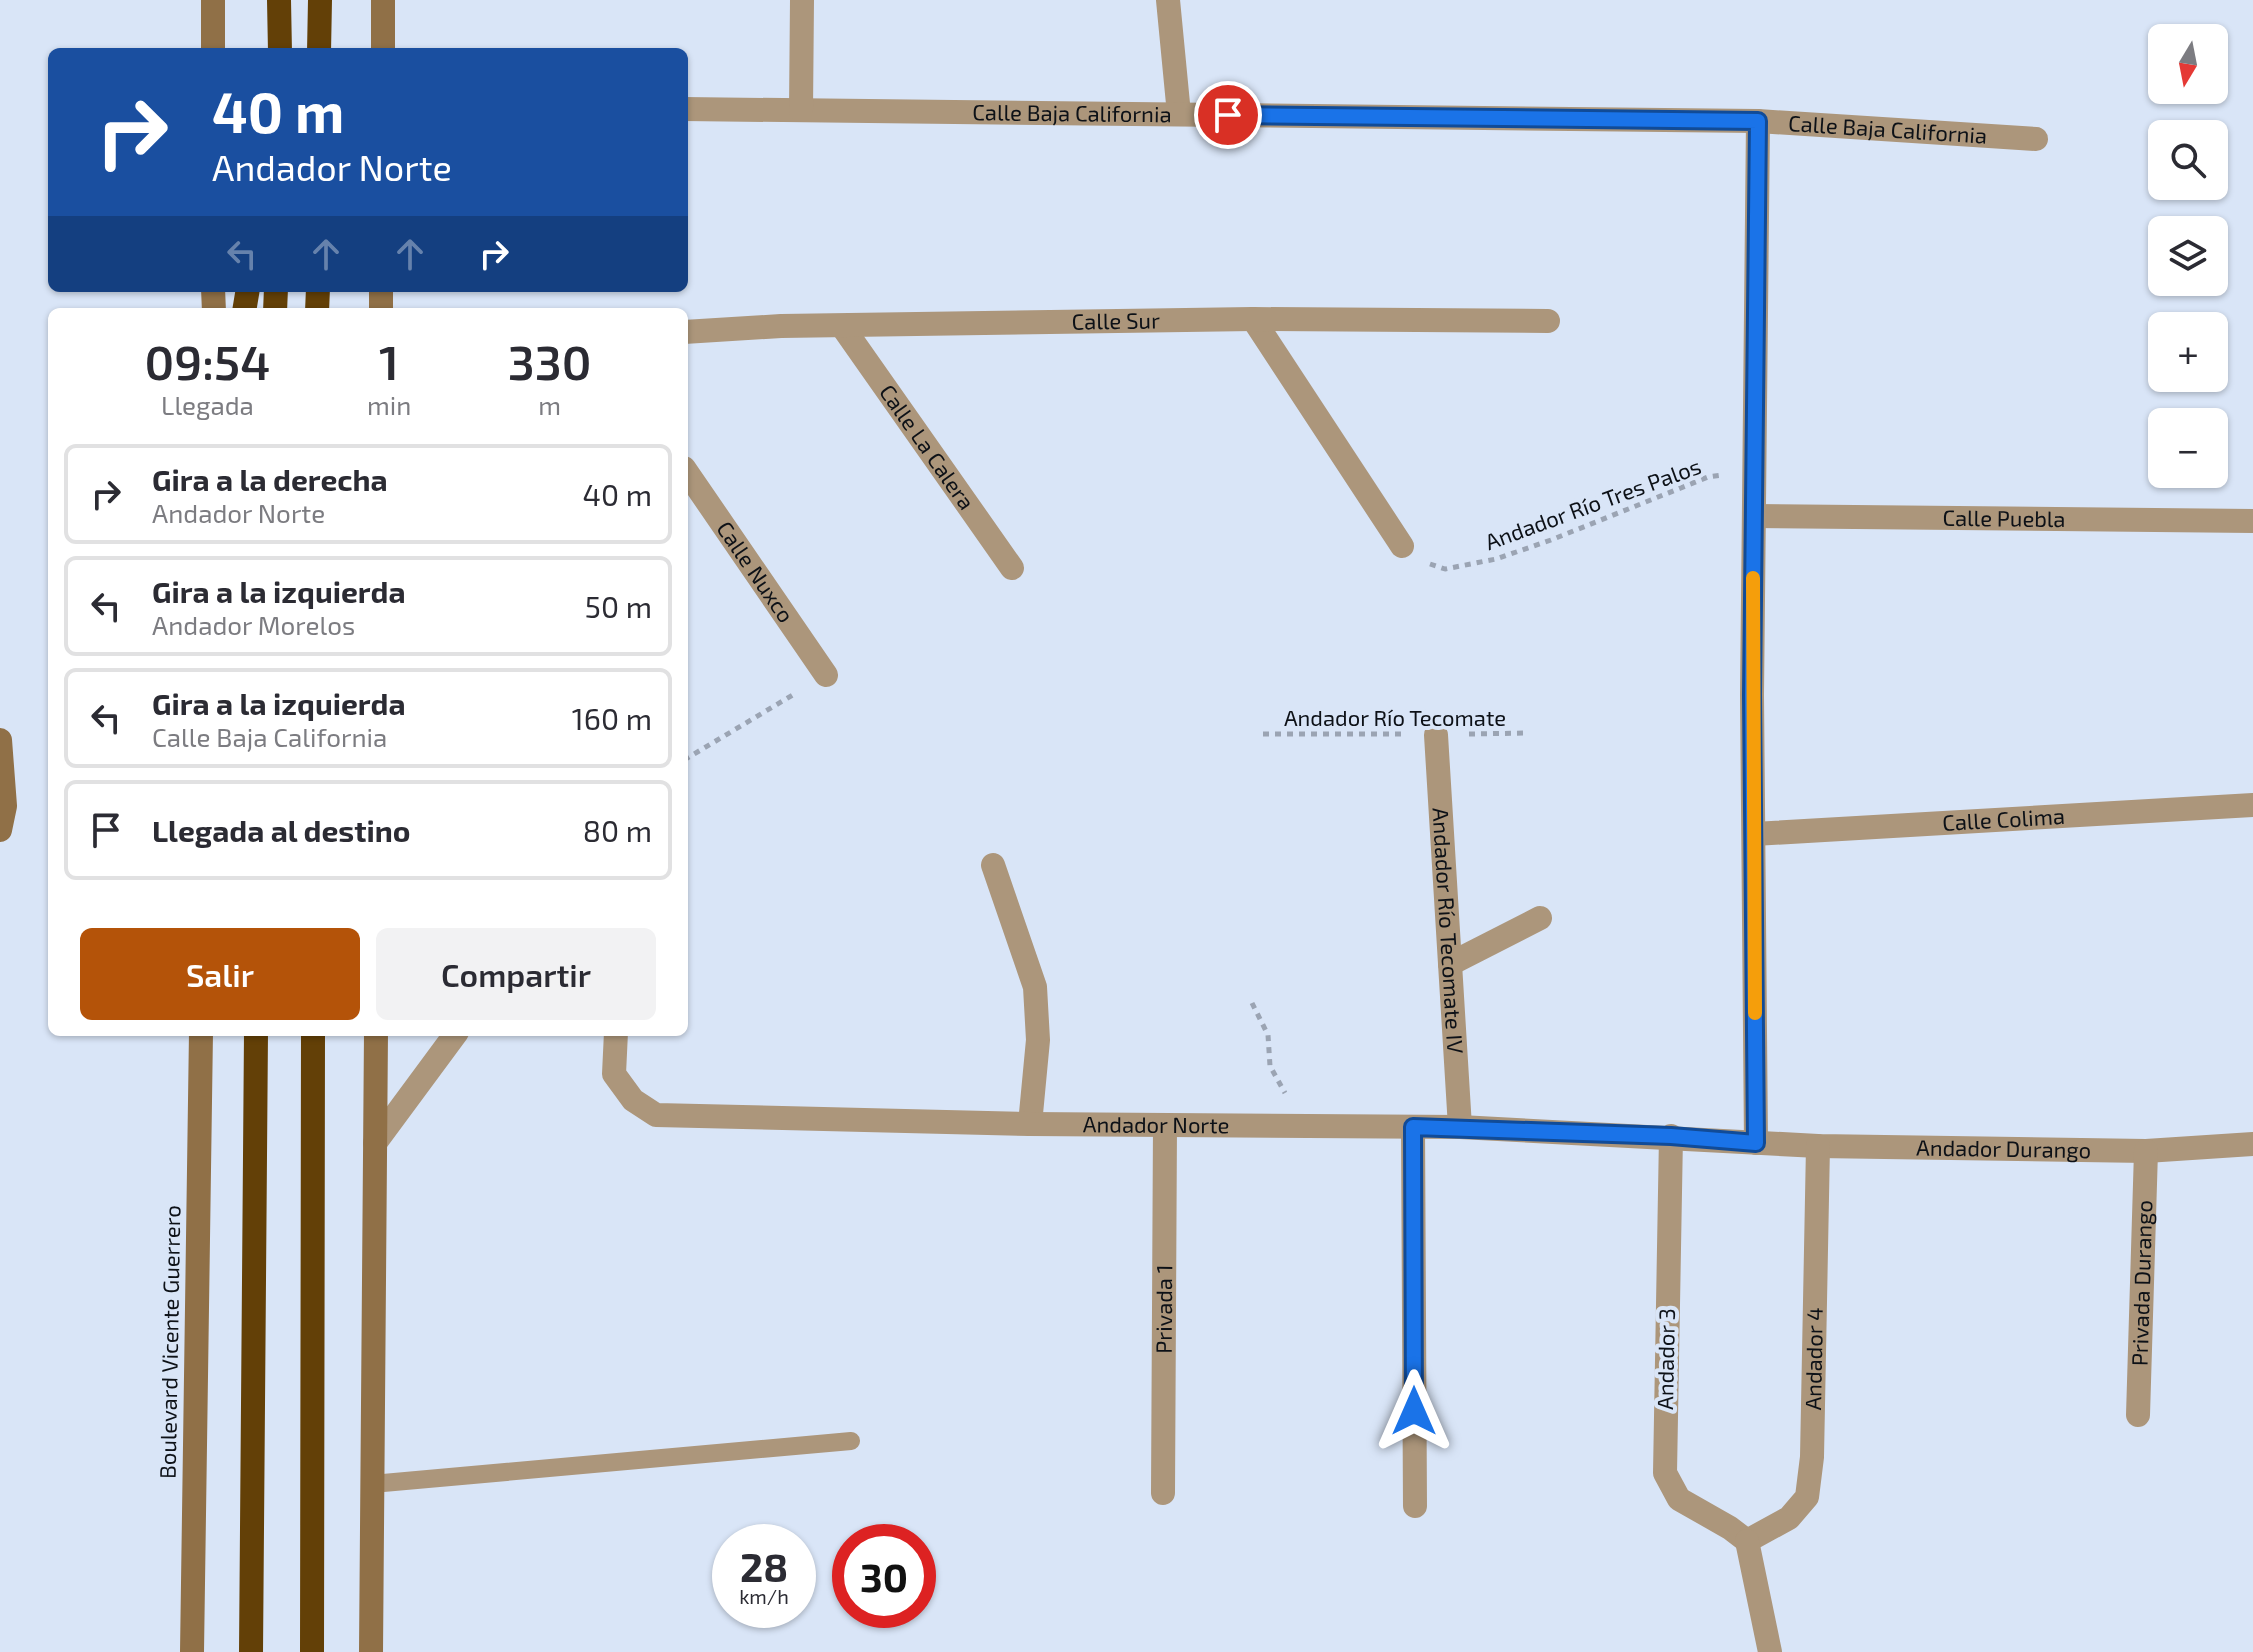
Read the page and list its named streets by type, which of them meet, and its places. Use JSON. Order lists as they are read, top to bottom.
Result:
{
  "streets": {
    "main road": ["Boulevard Vicente Guerrero"],
    "street": [
      "Calle Baja California",
      "Calle Sur",
      "Calle La Calera",
      "Calle Puebla",
      "Calle Nuxco",
      "Calle Colima",
      "Andador Río Tecomate IV",
      "Andador Norte",
      "Andador Durango",
      "Privada Durango",
      "Privada 1",
      "Andador 3",
      "Andador 4"
    ],
    "path": ["Andador Río Tres Palos", "Andador Río Tecomate"]
  },
  "crossings": [
    ["Calle Sur", "Calle La Calera"],
    ["Andador Río Tecomate", "Andador Río Tecomate IV"],
    ["Andador Río Tecomate IV", "Andador Norte"],
    ["Andador Norte", "Andador Durango"],
    ["Andador Norte", "Privada 1"],
    ["Andador Norte", "Andador 3"],
    ["Andador Durango", "Privada Durango"],
    ["Andador Durango", "Andador 4"],
    ["Andador 3", "Andador 4"]
  ],
  "north": "bottom",
  "page": {
    "map_buttons": ["+", "−"],
    "turn": ["40 m", "Andador Norte"],
    "eta": [
      "09:54",
      "Llegada",
      "1",
      "min",
      "330",
      "m"
    ],
    "list": [
      {
        "name": "Gira a la derecha",
        "note": "Andador Norte",
        "value": "40 m"
      },
      {
        "name": "Gira a la izquierda",
        "note": "Andador Morelos",
        "value": "50 m"
      },
      {
        "name": "Gira a la izquierda",
        "note": "Calle Baja California",
        "value": "160 m"
      },
      {
        "name": "Llegada al destino",
        "value": "80 m"
      }
    ],
    "buttons": ["Salir", "Compartir"],
    "speed": "28 km/h",
    "limit": "30"
  }
}
